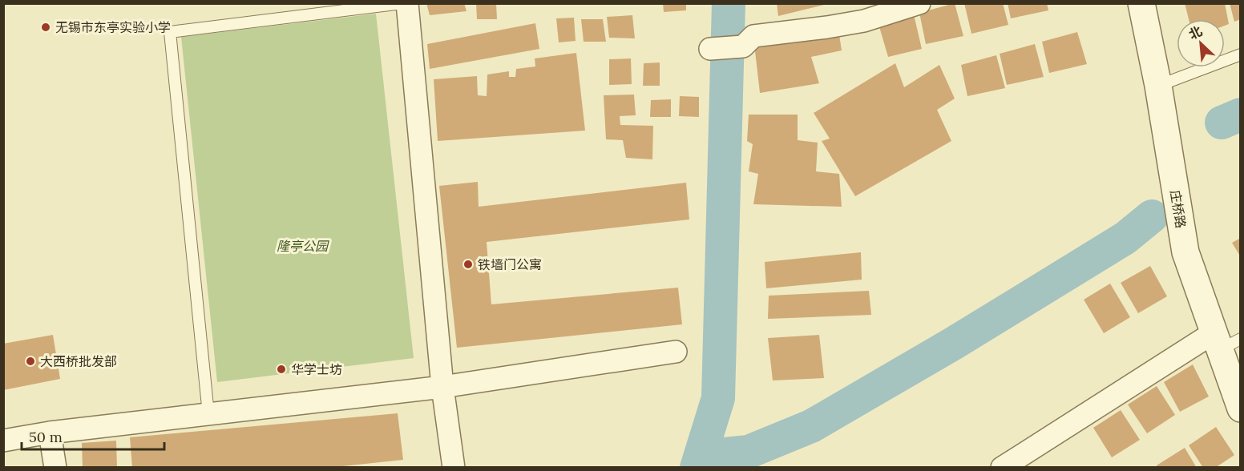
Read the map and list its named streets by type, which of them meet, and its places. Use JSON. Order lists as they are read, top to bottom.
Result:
{
  "streets": {
    "street": ["庄桥路"]
  },
  "parks": ["隆亭公园"],
  "places": [
    "无锡市东亭实验小学",
    "铁墙门公寓",
    "大西桥批发部",
    "华学士坊"
  ],
  "scale_bar": "50 m",
  "north": "top left"
}
